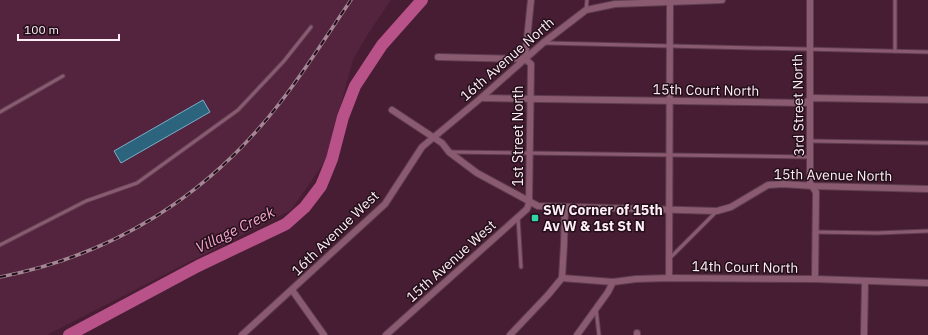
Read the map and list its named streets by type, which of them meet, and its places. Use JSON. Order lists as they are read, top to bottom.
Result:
{
  "streets": {
    "street": [
      "16th Avenue North",
      "15th Court North",
      "3rd Street North",
      "1st Street North",
      "15th Avenue North",
      "16th Avenue West",
      "15th Avenue West",
      "14th Court North"
    ]
  },
  "crossings": [
    ["16th Avenue North", "15th Court North"],
    ["16th Avenue North", "1st Street North"],
    ["16th Avenue North", "15th Avenue North"],
    ["16th Avenue North", "16th Avenue West"],
    ["15th Court North", "3rd Street North"],
    ["15th Court North", "1st Street North"],
    ["3rd Street North", "15th Avenue North"],
    ["3rd Street North", "14th Court North"],
    ["1st Street North", "15th Avenue North"],
    ["1st Street North", "15th Avenue West"],
    ["15th Avenue North", "16th Avenue West"],
    ["15th Avenue North", "15th Avenue West"]
  ],
  "water": ["Village Creek"],
  "places": {
    "transit": ["SW Corner of 15th Av W & 1st St N"]
  },
  "scale_bar": "100 m"
}
